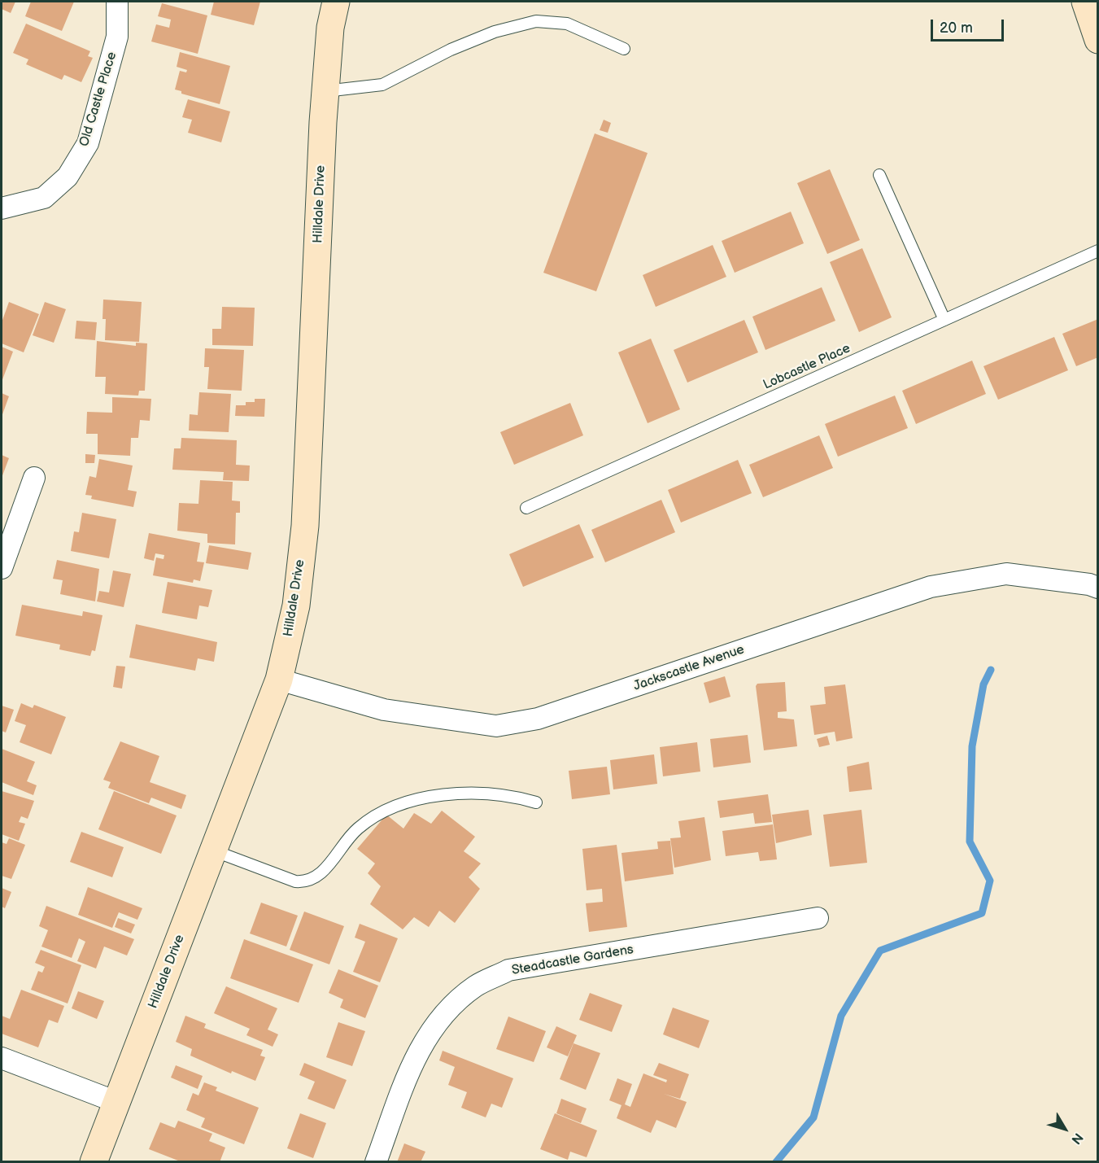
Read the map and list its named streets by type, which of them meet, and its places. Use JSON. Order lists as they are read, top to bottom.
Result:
{
  "streets": {
    "street": [
      "Old Castle Place",
      "Hilldale Drive",
      "Jackscastle Avenue",
      "Steadcastle Gardens"
    ],
    "lane": ["Lobcastle Place"]
  },
  "crossings": [
    ["Hilldale Drive", "Jackscastle Avenue"]
  ],
  "scale_bar": "20 m",
  "north": "bottom right"
}
